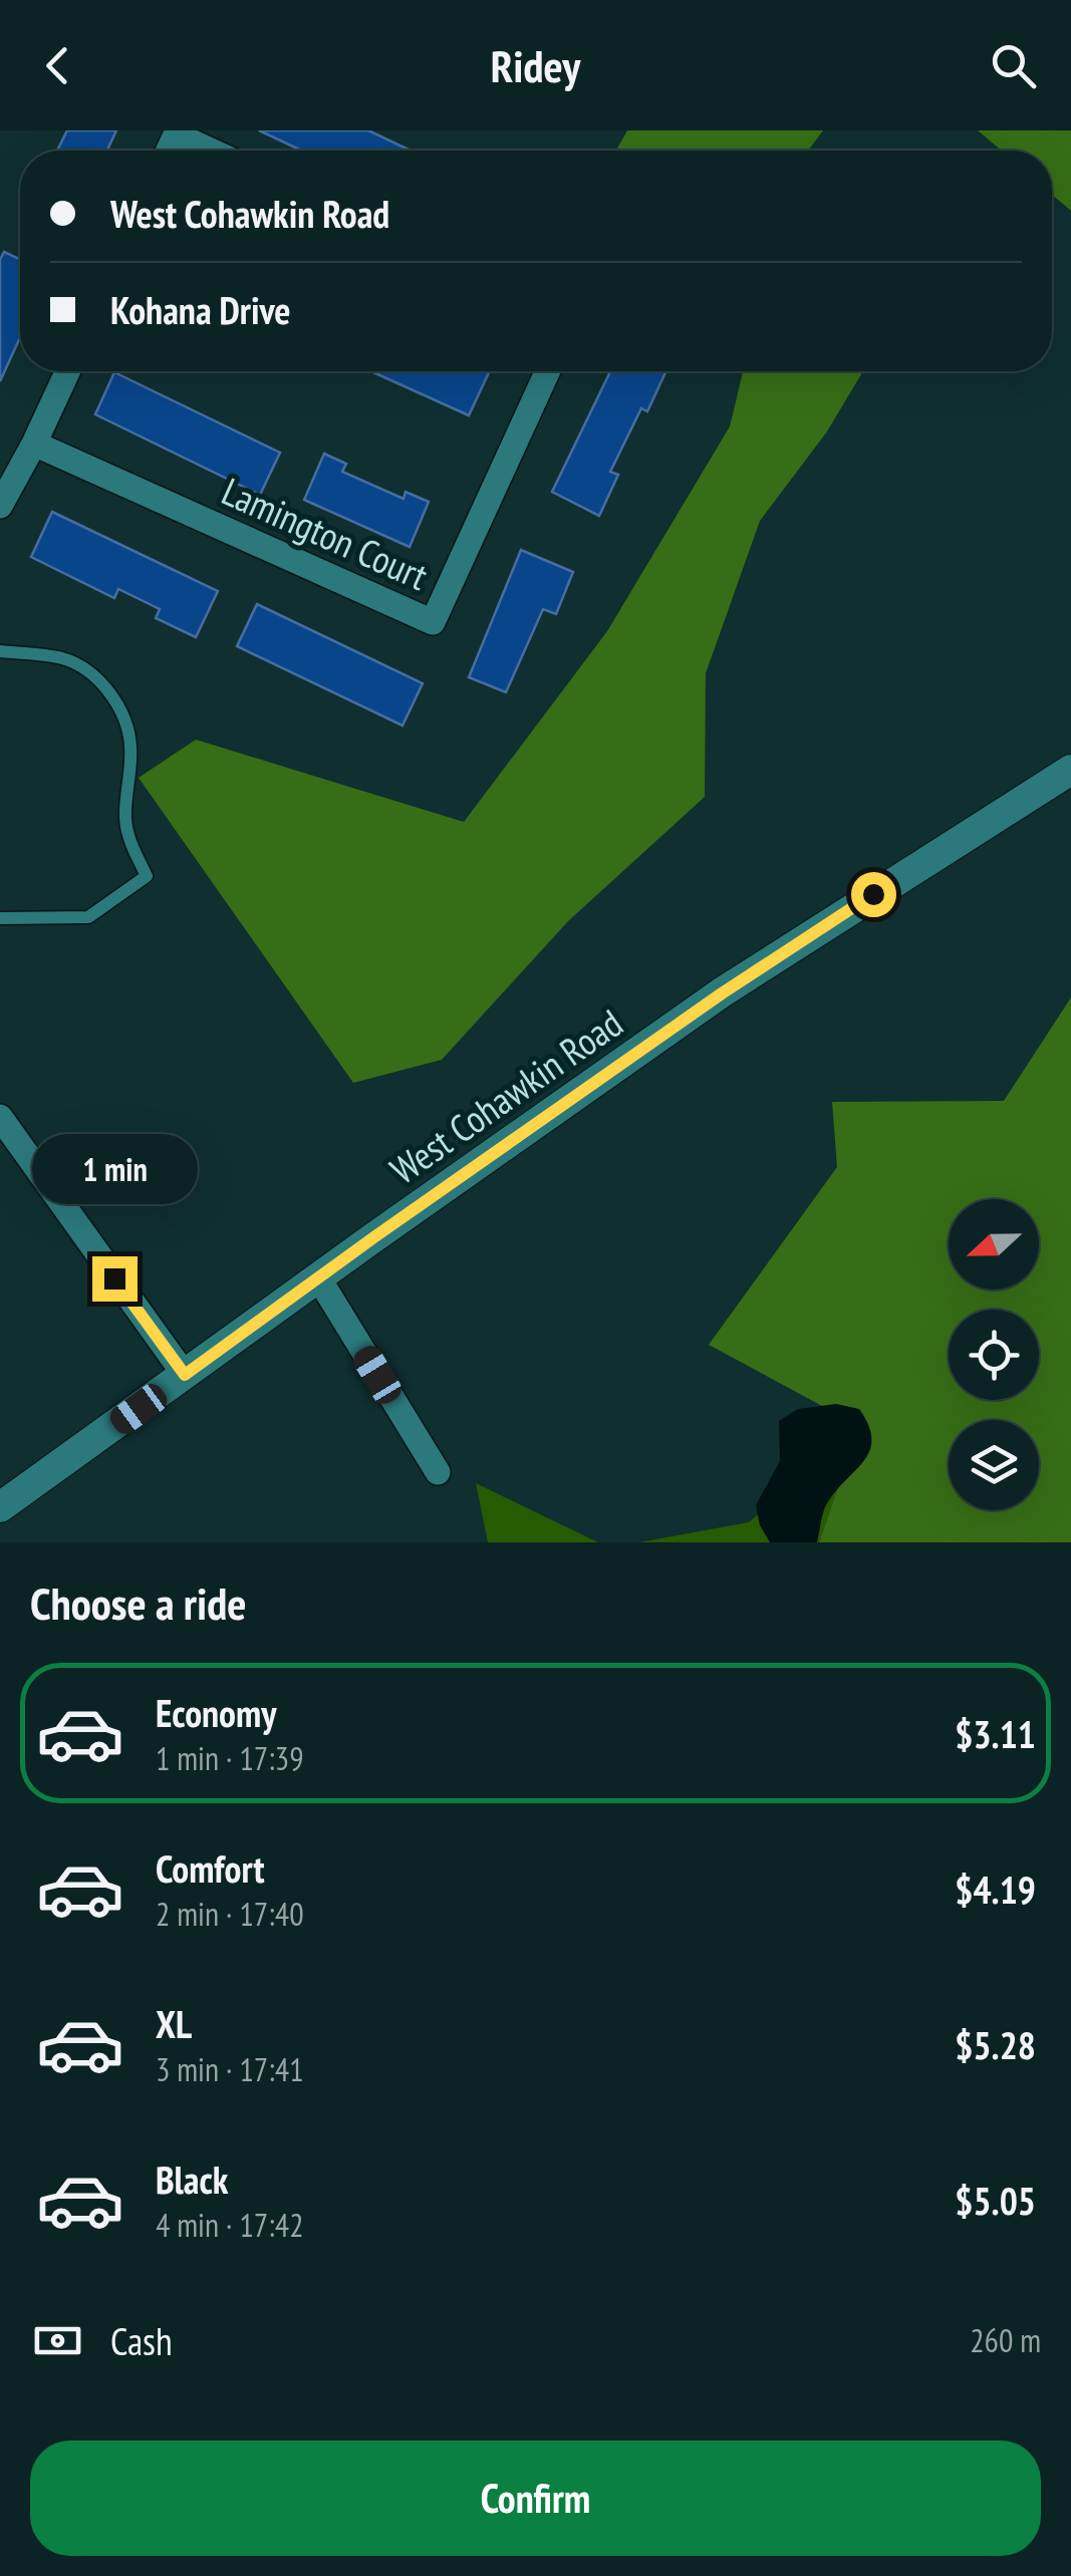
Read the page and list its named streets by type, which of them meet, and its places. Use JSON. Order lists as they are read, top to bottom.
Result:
{
  "streets": {
    "main road": ["West Cohawkin Road"],
    "street": ["Lamington Court"]
  },
  "north": "left",
  "page": {
    "header": "Ridey",
    "banner": ["West Cohawkin Road", "Kohana Drive"],
    "bubble": "1 min",
    "heading": "Choose a ride",
    "list": [
      {
        "name": "Economy",
        "note": "1 min · 17:39",
        "value": "$3.11"
      },
      {
        "name": "Comfort",
        "note": "2 min · 17:40",
        "value": "$4.19"
      },
      {
        "name": "XL",
        "note": "3 min · 17:41",
        "value": "$5.28"
      },
      {
        "name": "Black",
        "note": "4 min · 17:42",
        "value": "$5.05"
      }
    ],
    "pay": ["Cash", "260 m"],
    "buttons": "Confirm"
  }
}
